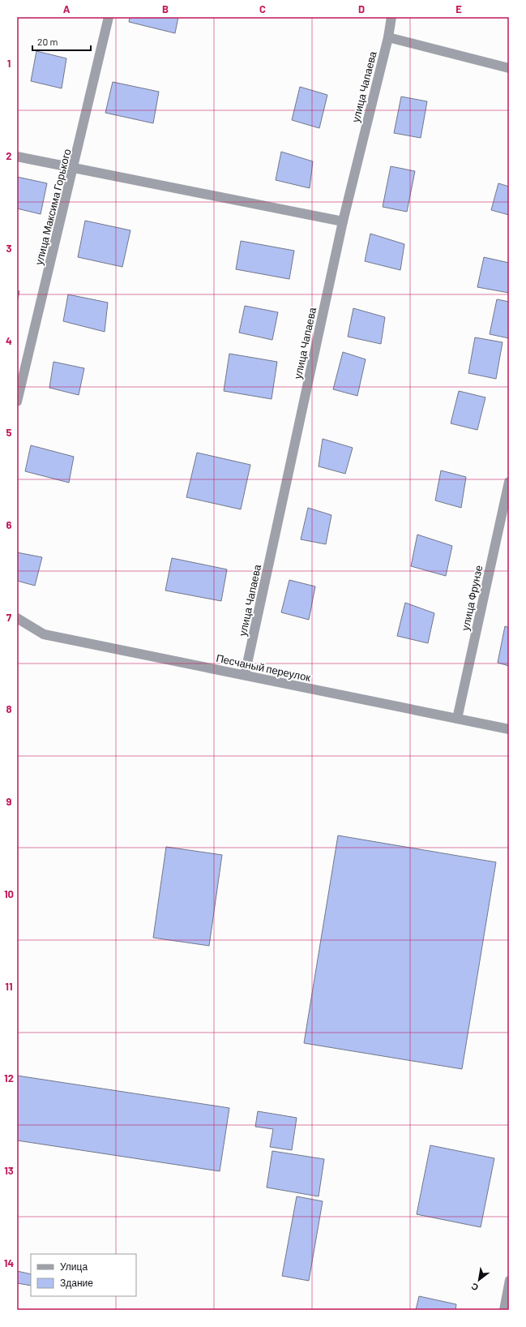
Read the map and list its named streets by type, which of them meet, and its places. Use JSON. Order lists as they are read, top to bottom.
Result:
{
  "streets": {
    "street": [
      "улица Чапаева",
      "улица Максима Горького",
      "улица Фрунзе",
      "Песчаный переулок"
    ]
  },
  "crossings": [
    ["улица Чапаева", "Песчаный переулок"],
    ["улица Фрунзе", "Песчаный переулок"]
  ],
  "legend": ["Улица", "Здание"],
  "scale_bar": "20 m",
  "north": "bottom left",
  "grid": {
    "columns": [
      "A",
      "B",
      "C",
      "D",
      "E"
    ],
    "rows": [
      "1",
      "2",
      "3",
      "4",
      "5",
      "6",
      "7",
      "8",
      "9",
      "10",
      "11",
      "12",
      "13",
      "14"
    ]
  }
}
